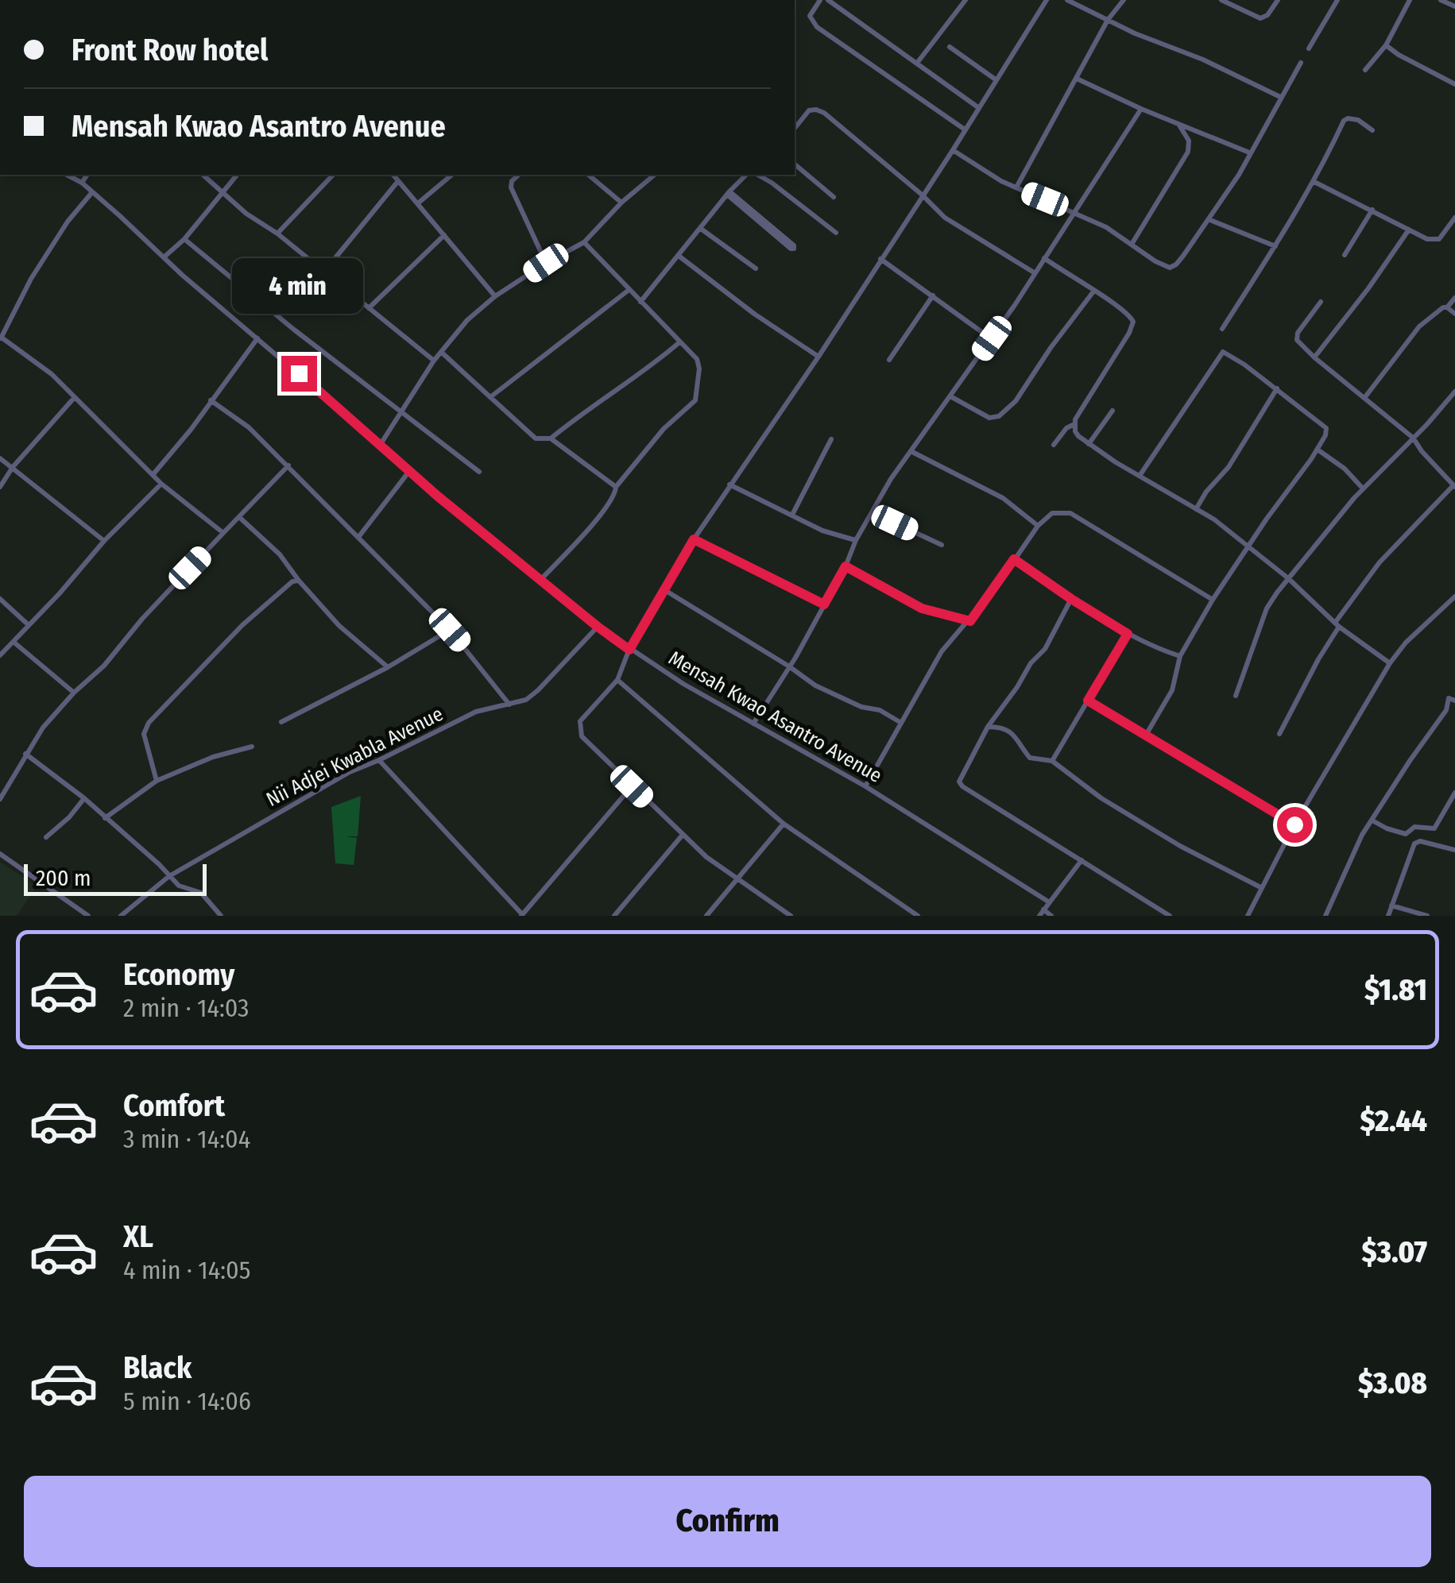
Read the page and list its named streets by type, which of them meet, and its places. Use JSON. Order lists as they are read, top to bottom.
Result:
{
  "streets": {
    "street": ["Mensah Kwao Asantro Avenue", "Nii Adjei Kwabla Avenue"]
  },
  "crossings": [
    ["Mensah Kwao Asantro Avenue", "Nii Adjei Kwabla Avenue"]
  ],
  "scale_bar": "200 m",
  "page": {
    "banner": ["Front Row hotel", "Mensah Kwao Asantro Avenue"],
    "bubble": "4 min",
    "scale": "200 m",
    "list": [
      {
        "name": "Economy",
        "note": "2 min · 14:03",
        "value": "$1.81"
      },
      {
        "name": "Comfort",
        "note": "3 min · 14:04",
        "value": "$2.44"
      },
      {
        "name": "XL",
        "note": "4 min · 14:05",
        "value": "$3.07"
      },
      {
        "name": "Black",
        "note": "5 min · 14:06",
        "value": "$3.08"
      }
    ],
    "buttons": "Confirm"
  }
}
